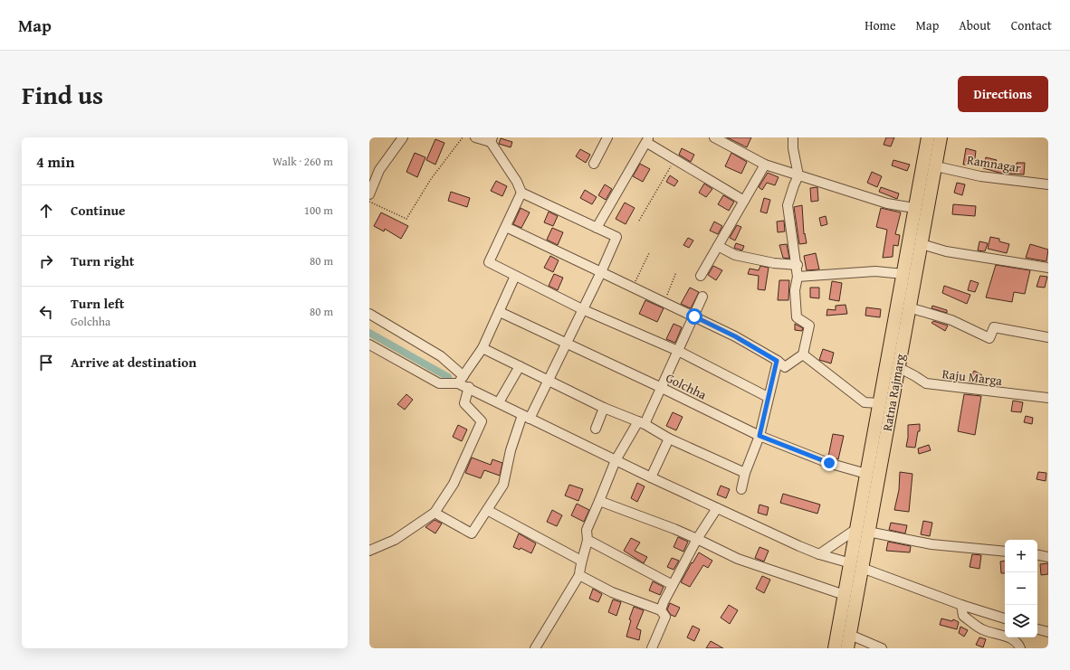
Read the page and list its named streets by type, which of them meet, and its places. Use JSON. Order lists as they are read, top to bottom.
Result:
{
  "streets": {
    "highway": ["Ratna Rajmarg"],
    "street": ["Ramnagar", "Raju Marga", "Golchha"]
  },
  "crossings": [
    ["Ramnagar", "Ratna Rajmarg"],
    ["Raju Marga", "Ratna Rajmarg"],
    ["Golchha", "Ratna Rajmarg"]
  ],
  "page": {
    "header": "Map",
    "nav": [
      "Home",
      "Map",
      "About",
      "Contact"
    ],
    "title": "Find us",
    "buttons": "Directions",
    "heading": ["4 min", "Walk · 260 m"],
    "list": [
      ["Continue", "100 m"],
      ["Turn right", "80 m"],
      ["Turn left", "Golchha", "80 m"],
      "Arrive at destination"
    ],
    "map_buttons": ["+", "−"]
  }
}
